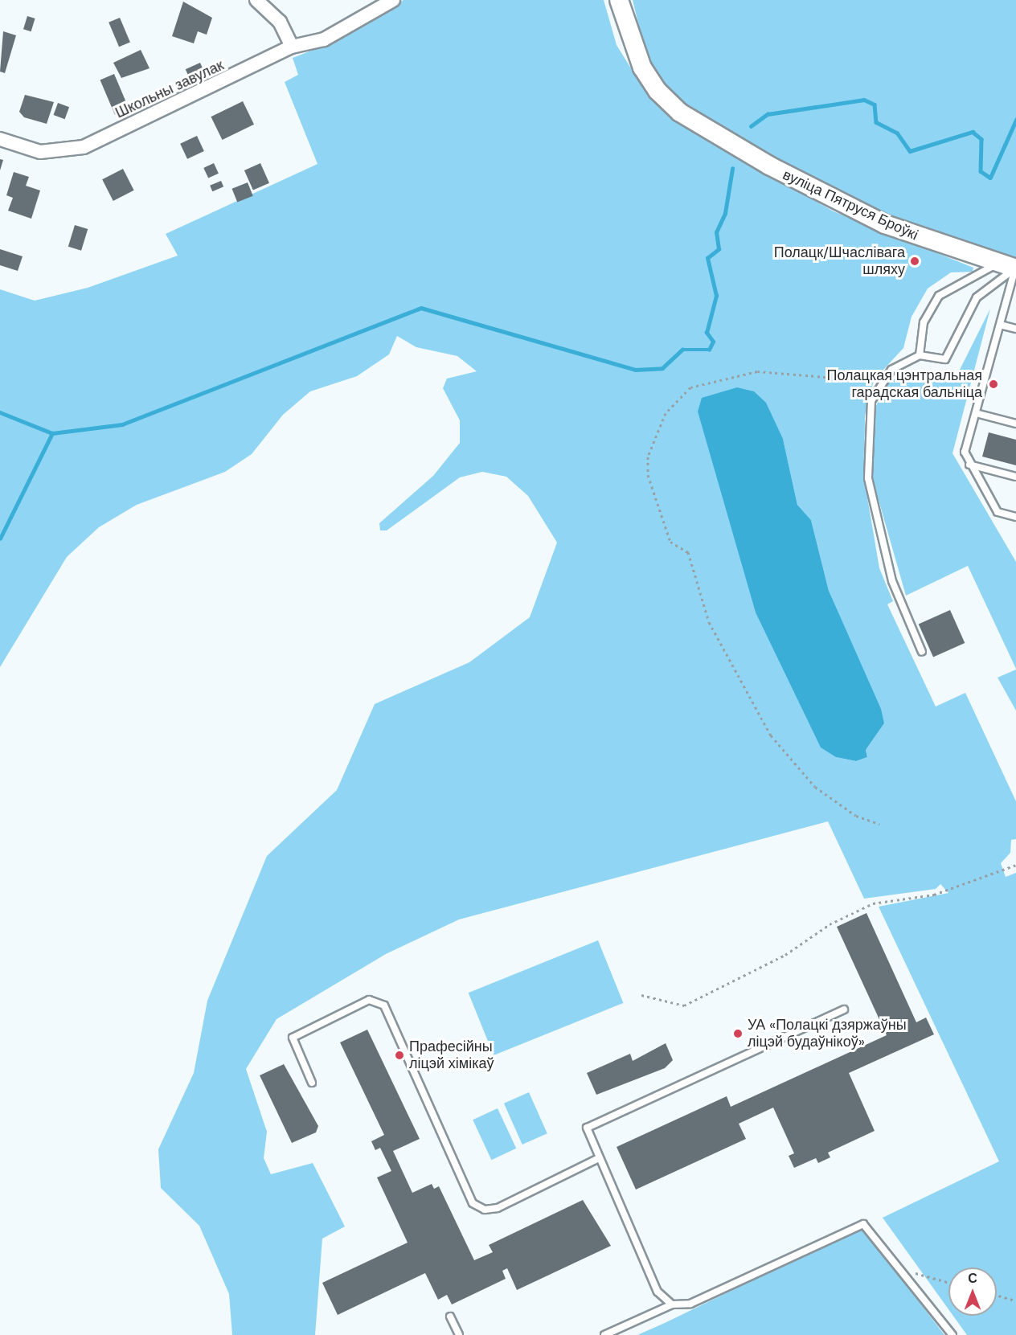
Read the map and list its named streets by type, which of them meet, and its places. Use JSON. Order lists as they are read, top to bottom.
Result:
{
  "streets": {
    "main road": ["вуліца Пятруся Броўкі"],
    "street": ["Школьны завулак"]
  },
  "places": [
    "Полацк/Шчаслівага шляху",
    "Полацкая цэнтральная гарадская бальніца",
    "УА «Полацкі дзяржаўны ліцэй будаўнікоў»",
    "Прафесійны ліцэй хімікаў"
  ],
  "north": "top"
}
